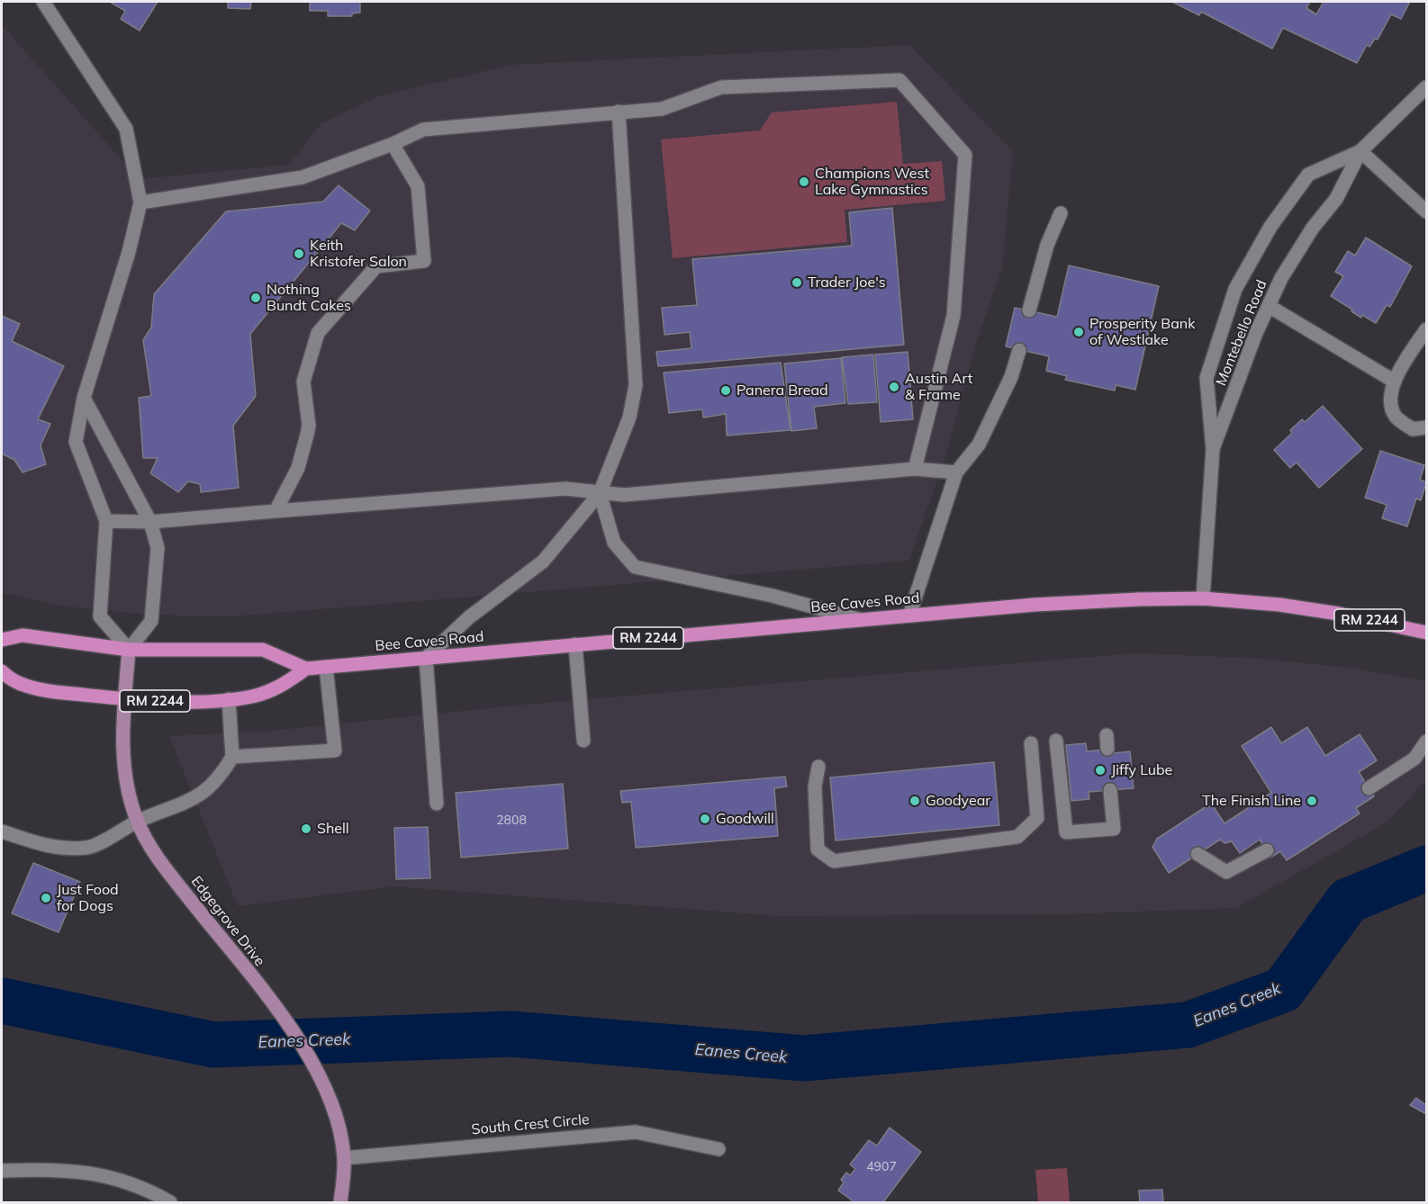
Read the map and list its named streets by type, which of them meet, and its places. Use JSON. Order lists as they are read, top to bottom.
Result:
{
  "streets": {
    "main road": ["Bee Caves Road", "RM 2244"],
    "street": ["Montebello Road", "Edgegrove Drive", "South Crest Circle"]
  },
  "crossings": [
    ["Montebello Road", "Bee Caves Road"],
    ["Bee Caves Road", "RM 2244"],
    ["Bee Caves Road", "Edgegrove Drive"],
    ["RM 2244", "Edgegrove Drive"],
    ["Edgegrove Drive", "South Crest Circle"]
  ],
  "water": ["Eanes Creek"],
  "places": [
    "Champions West Lake Gymnastics",
    "Keith Kristofer Salon",
    "Trader Joe's",
    "Nothing Bundt Cakes",
    "Prosperity Bank of Westlake",
    "Austin Art & Frame",
    "Panera Bread",
    "Jiffy Lube",
    "Goodyear",
    "The Finish Line",
    "Goodwill",
    "Shell",
    "Just Food for Dogs"
  ],
  "house_numbers": ["2808", "4907"]
}
